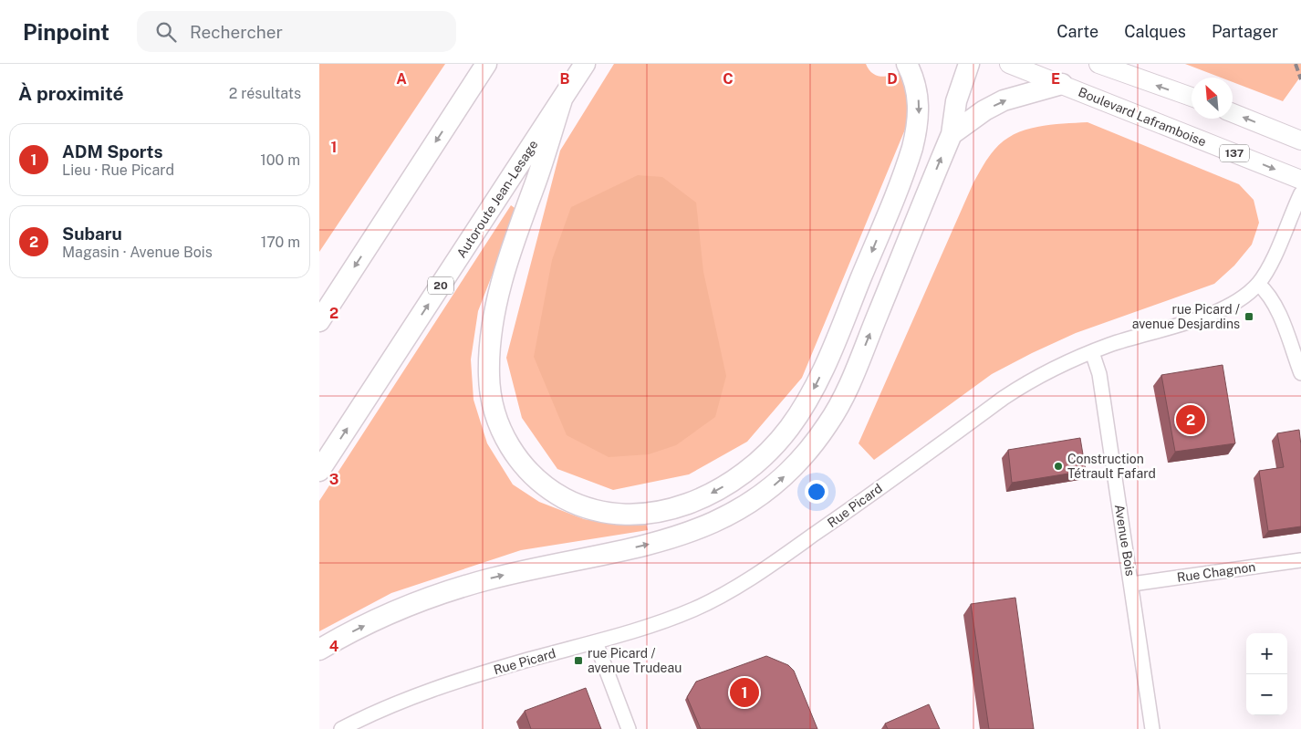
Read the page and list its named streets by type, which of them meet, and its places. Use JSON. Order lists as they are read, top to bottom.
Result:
{
  "streets": {
    "highway": ["Autoroute Jean-Lesage", "20"],
    "main road": ["Boulevard Laframboise", "137"],
    "street": ["Rue Picard", "Avenue Bois", "Rue Chagnon"]
  },
  "crossings": [
    ["Rue Picard", "Avenue Bois"],
    ["Avenue Bois", "Rue Chagnon"]
  ],
  "places": {
    "transit": ["rue Picard / avenue Desjardins", "rue Picard / avenue Trudeau"],
    "other": ["Construction Tétrault Fafard"]
  },
  "north": "top left",
  "page": {
    "header": "Pinpoint",
    "search": "Rechercher",
    "nav": ["Carte", "Calques", "Partager"],
    "heading": ["À proximité", "2 résultats"],
    "list": [
      {
        "mark": "1",
        "name": "ADM Sports",
        "note": "Lieu · Rue Picard",
        "value": "100 m"
      },
      {
        "mark": "2",
        "name": "Subaru",
        "note": "Magasin · Avenue Bois",
        "value": "170 m"
      }
    ],
    "pins": ["2", "1"],
    "map_buttons": ["+", "−"]
  },
  "grid": {
    "columns": [
      "A",
      "B",
      "C",
      "D",
      "E"
    ],
    "rows": [
      "1",
      "2",
      "3",
      "4"
    ]
  }
}
